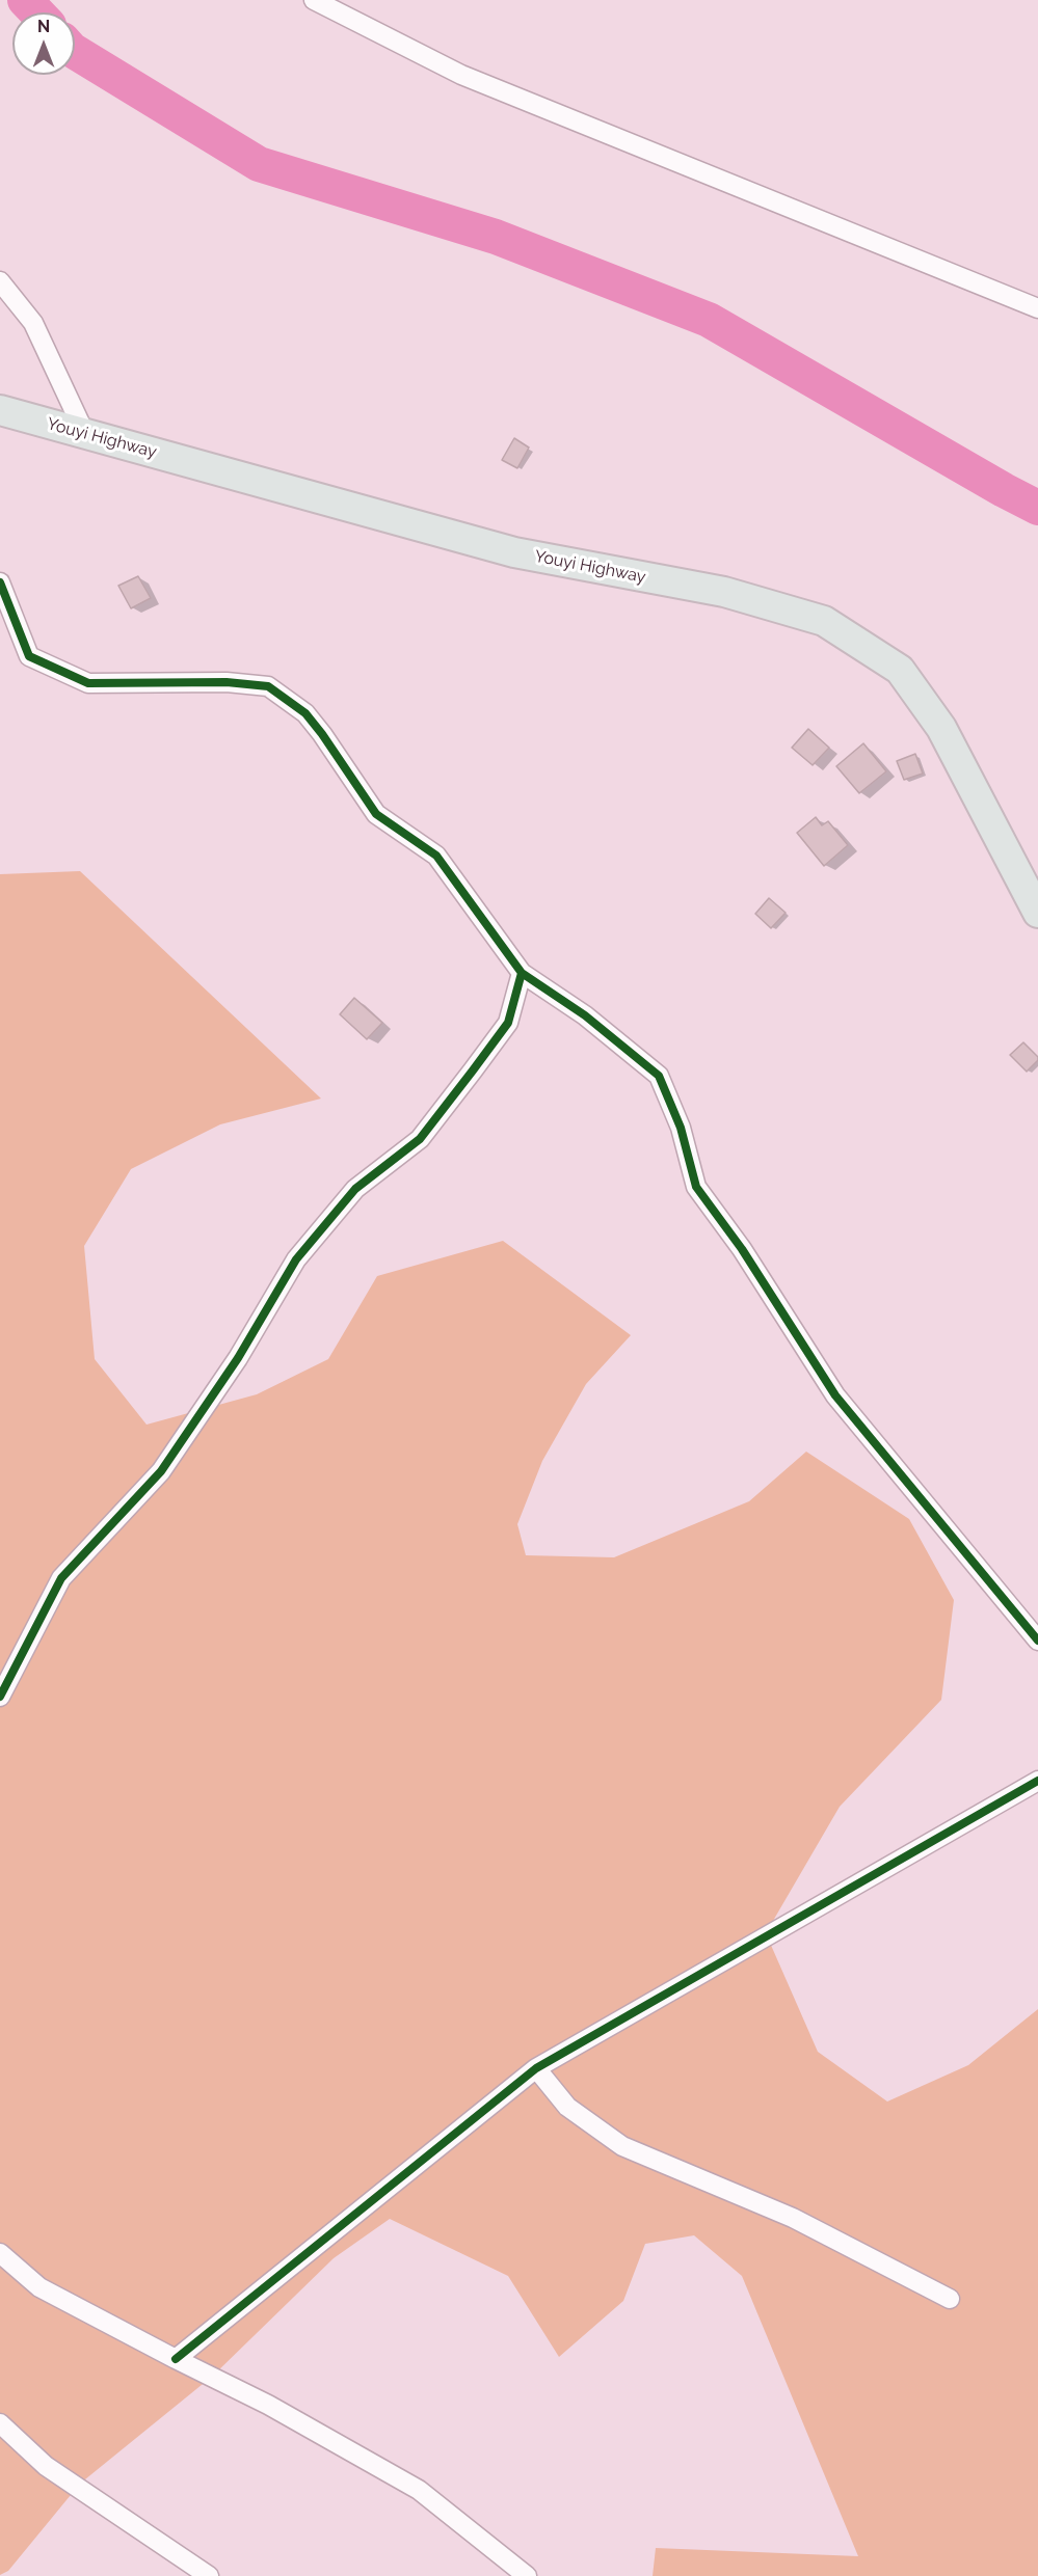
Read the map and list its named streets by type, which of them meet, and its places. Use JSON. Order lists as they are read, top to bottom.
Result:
{
  "streets": {
    "main road": ["Youyi Highway"]
  },
  "north": "top"
}
